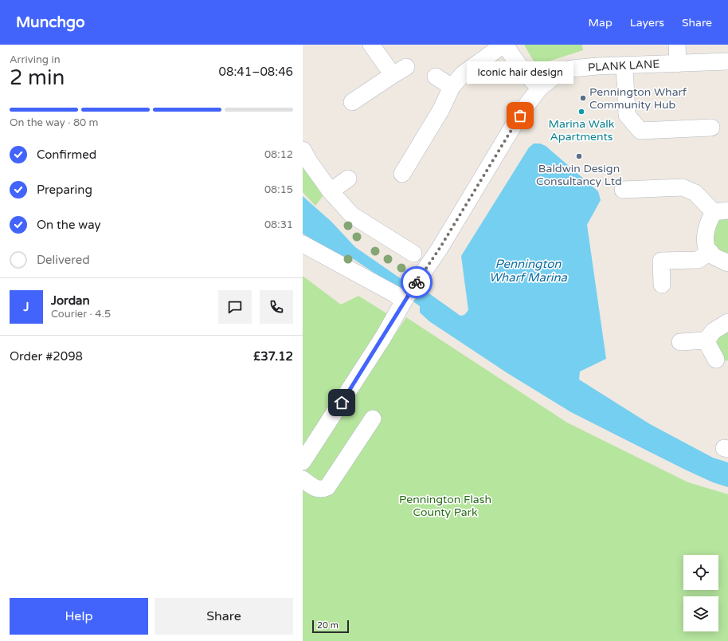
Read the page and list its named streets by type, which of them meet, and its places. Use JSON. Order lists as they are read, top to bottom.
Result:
{
  "streets": {
    "street": ["PLANK LANE"]
  },
  "water": ["Pennington Wharf Marina"],
  "parks": ["Pennington Flash County Park"],
  "places": [
    "Pennington Wharf Community Hub",
    "Marina Walk Apartments",
    "Iconic hair design",
    "Baldwin Design Consultancy Ltd"
  ],
  "scale_bar": "20 m",
  "page": {
    "header": "Munchgo",
    "nav": ["Map", "Layers", "Share"],
    "heading": ["2 min", "Arriving in", "08:41–08:46"],
    "panel": [
      "Jordan",
      "Courier · 4.5",
      "Order #2098",
      "£37.12"
    ],
    "bubble": "Iconic hair design",
    "bar": "On the way · 80 m",
    "list": [
      ["Confirmed", "08:12"],
      ["Preparing", "08:15"],
      ["On the way", "08:31"],
      "Delivered"
    ],
    "round": "J",
    "buttons": ["Help", "Share"],
    "scale": "20 m"
  }
}
